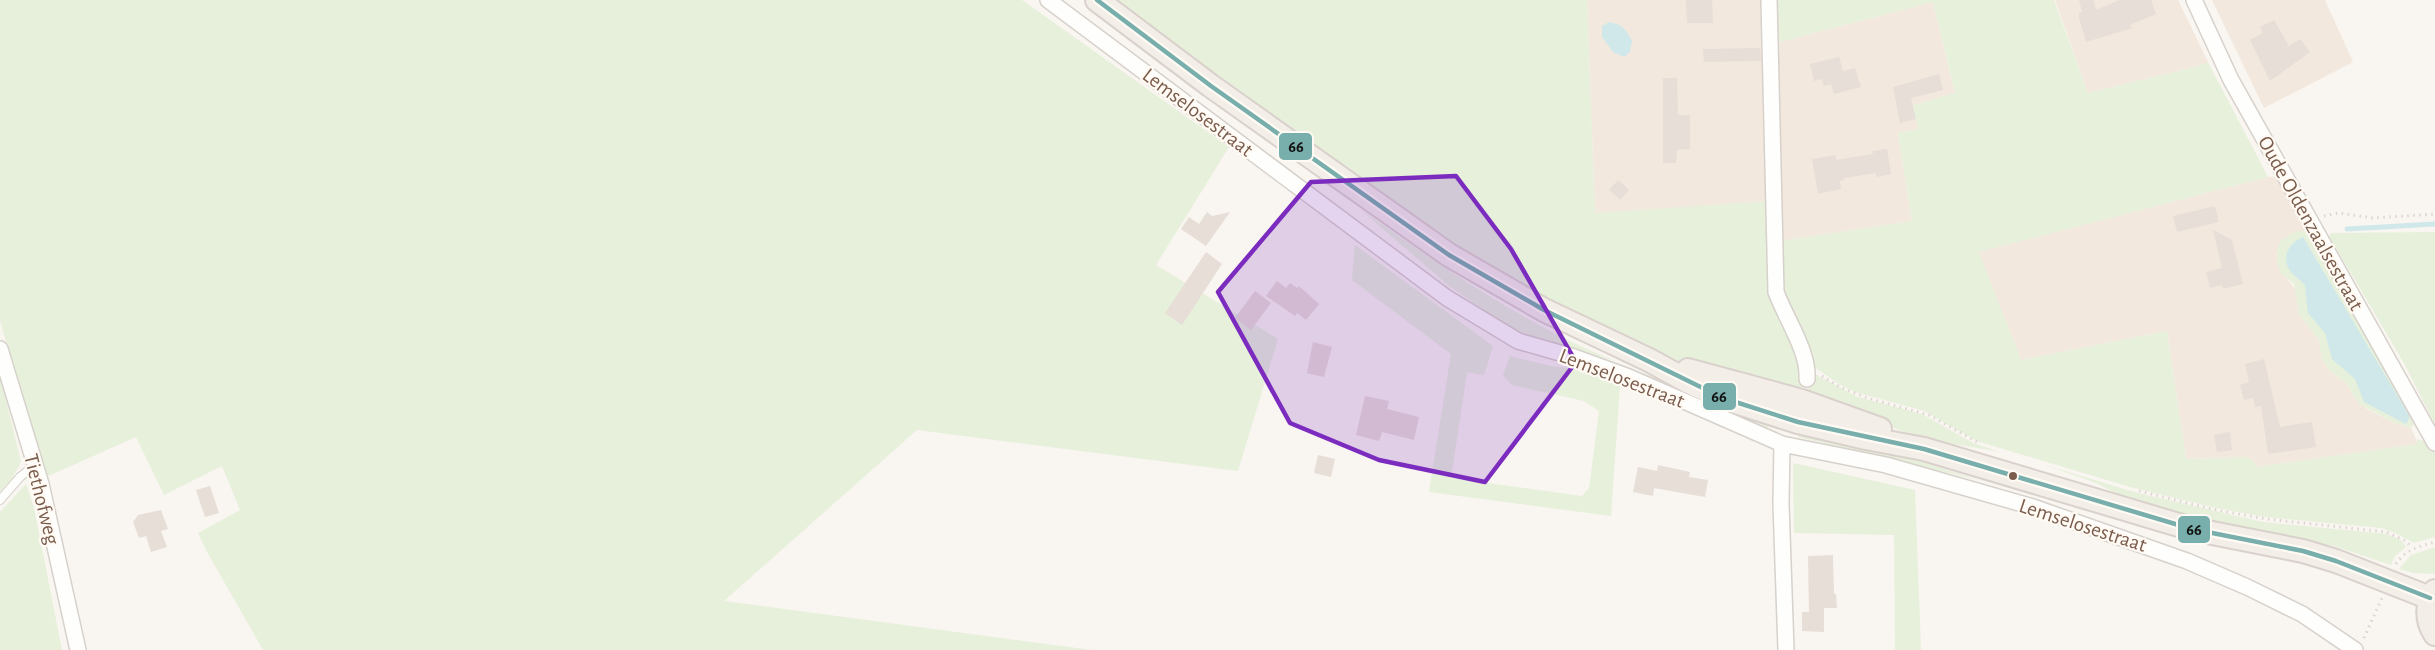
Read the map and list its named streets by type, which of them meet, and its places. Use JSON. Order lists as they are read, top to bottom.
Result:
{
  "streets": {
    "street": ["Lemselosestraat", "Oude Oldenzaalsestraat", "Tiethofweg"]
  },
  "lines": ["transit line 66"]
}
